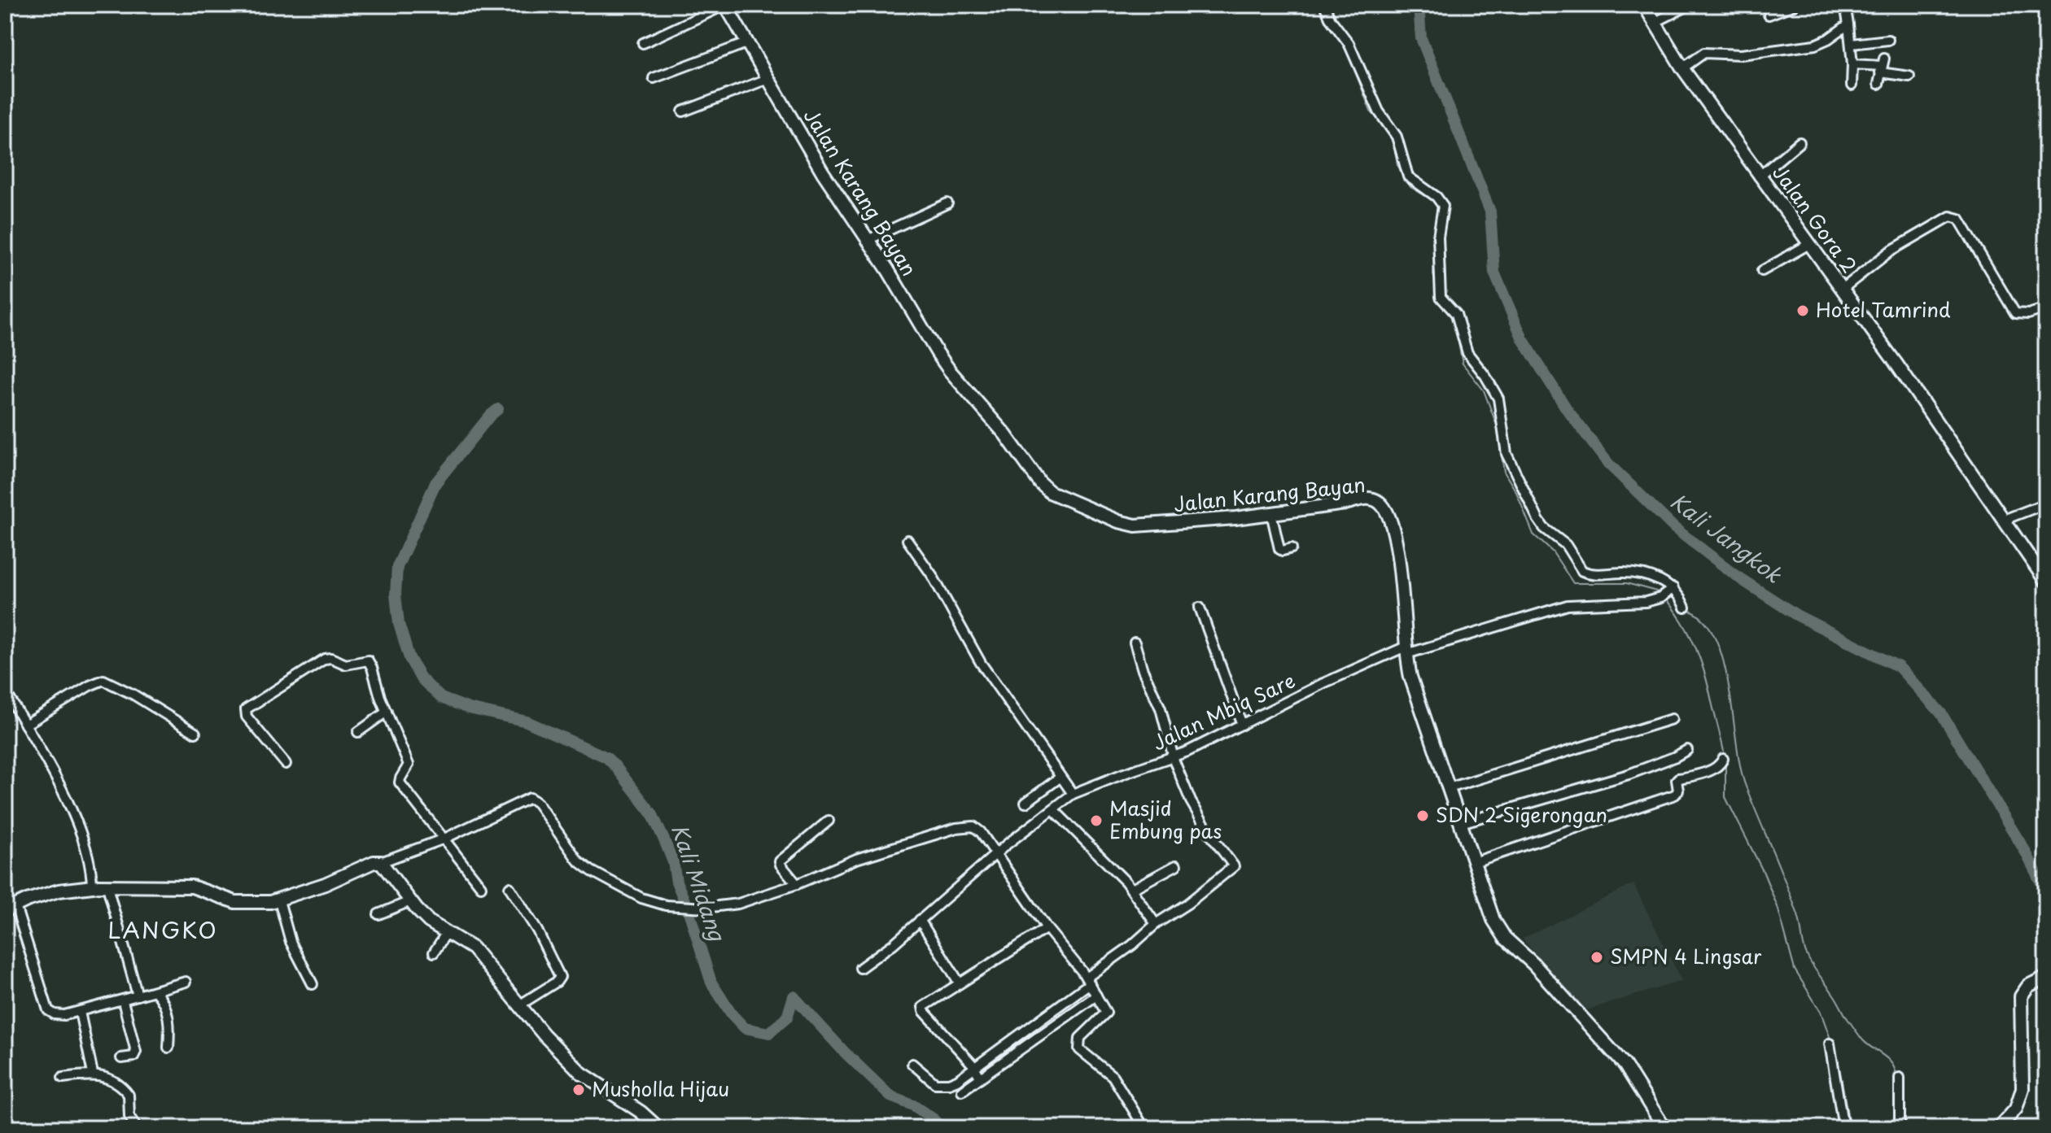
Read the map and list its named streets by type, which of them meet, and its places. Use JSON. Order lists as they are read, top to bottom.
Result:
{
  "streets": {
    "street": ["Jalan Karang Bayan", "Jalan Gora 2", "Jalan Mbiq Sare"]
  },
  "crossings": [
    ["Jalan Karang Bayan", "Jalan Mbiq Sare"]
  ],
  "districts": ["LANGKO"],
  "water": ["Kali Jangkok", "Kali Midang"],
  "places": [
    "Hotel Tamrind",
    "SDN 2 Sigerongan",
    "Masjid Embung pas",
    "SMPN 4 Lingsar",
    "Musholla Hijau"
  ]
}
